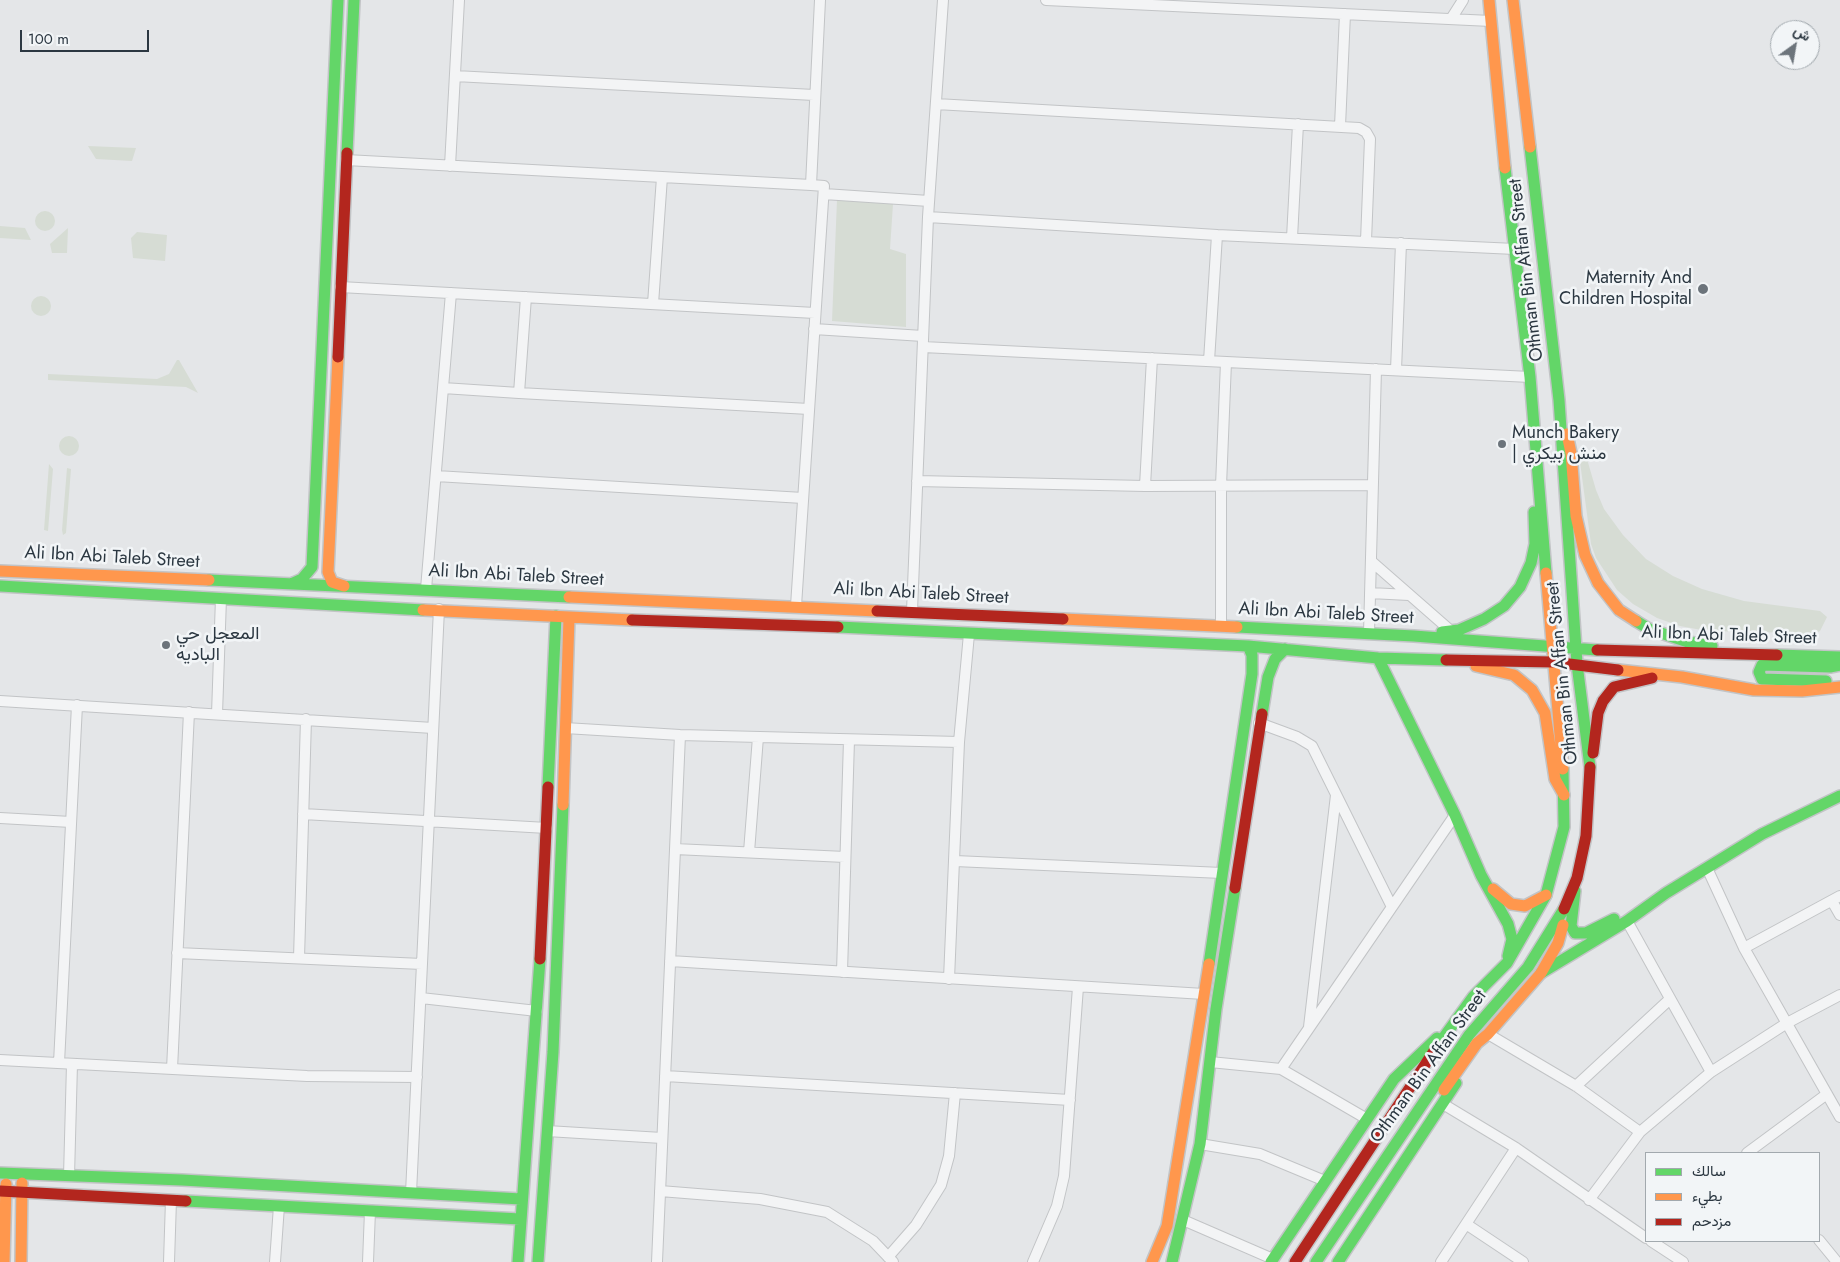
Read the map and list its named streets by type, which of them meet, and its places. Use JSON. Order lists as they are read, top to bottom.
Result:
{
  "streets": {
    "street": ["Othman Bin Affan Street", "Ali Ibn Abi Taleb Street"]
  },
  "crossings": [
    ["Othman Bin Affan Street", "Ali Ibn Abi Taleb Street"]
  ],
  "places": ["Maternity And Children Hospital", "Munch Bakery | منش بيكري", "المعجل حي الباديه"],
  "legend": ["سالك", "بطيء", "مزدحم"],
  "scale_bar": "100 m",
  "north": "top right"
}
